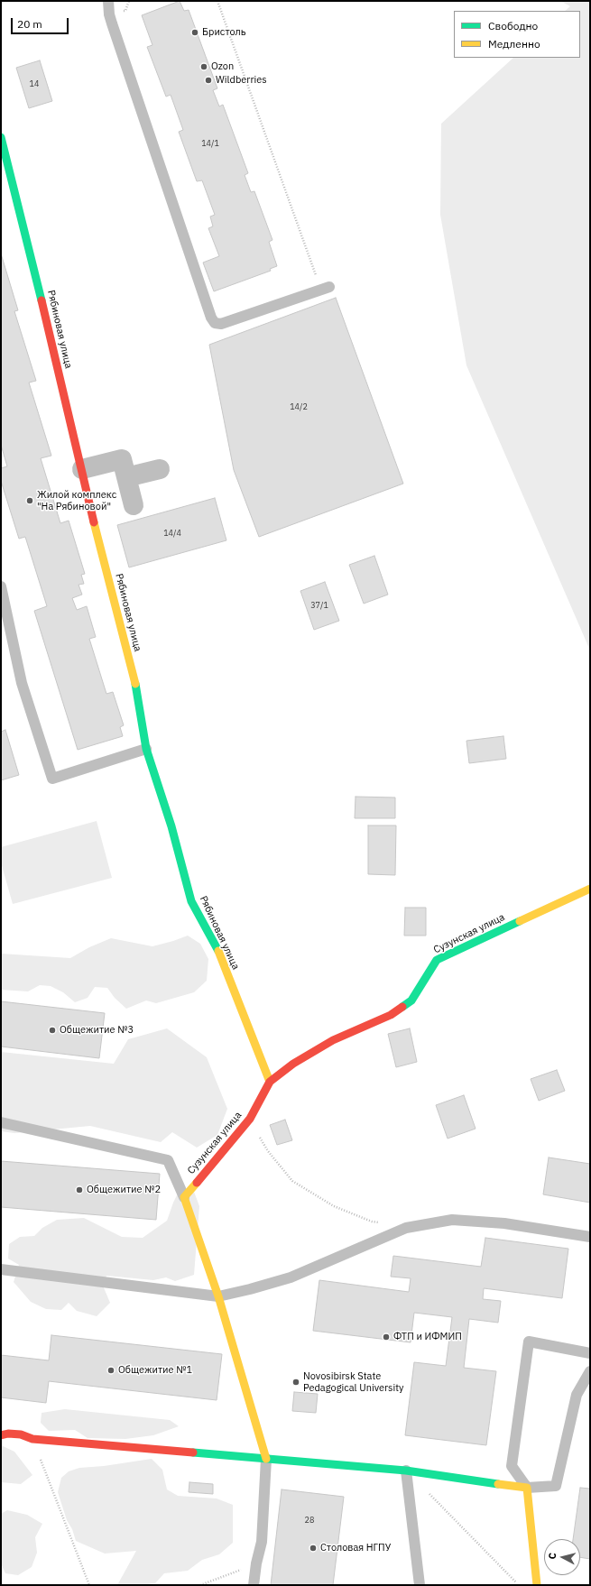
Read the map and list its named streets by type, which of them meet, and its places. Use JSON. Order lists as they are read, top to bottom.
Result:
{
  "streets": {
    "street": ["Рябиновая улица", "Сузунская улица"]
  },
  "crossings": [
    ["Рябиновая улица", "Сузунская улица"]
  ],
  "places": [
    "Бристоль",
    "Ozon",
    "Wildberries",
    "Жилой комплекс \"На Рябиновой\"",
    "Общежитие №3",
    "Общежитие №2",
    "ФТП и ИФМИП",
    "Общежитие №1",
    "Novosibirsk State Pedagogical University",
    "Столовая НГПУ"
  ],
  "house_numbers": [
    "14",
    "14/1",
    "14/2",
    "14/4",
    "37/1",
    "28"
  ],
  "legend": ["Свободно", "Медленно"],
  "scale_bar": "20 m",
  "north": "left"
}
